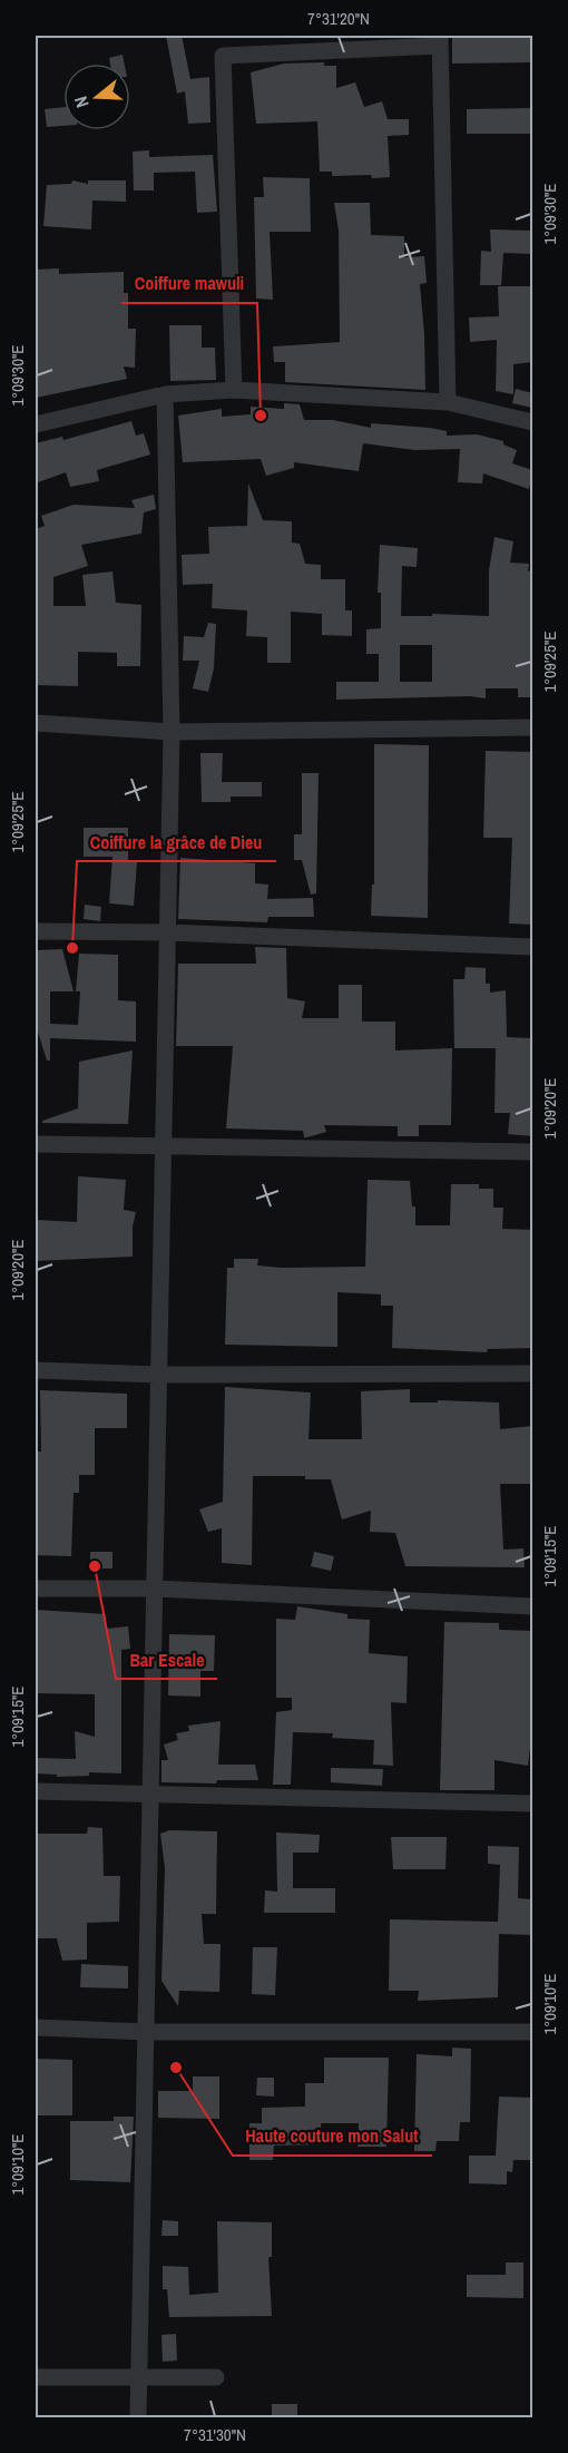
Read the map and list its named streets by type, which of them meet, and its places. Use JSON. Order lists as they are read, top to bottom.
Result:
{
  "places": [
    "Coiffure mawuli",
    "Coiffure la grâce de Dieu",
    "Bar Escale",
    "Haute couture mon Salut"
  ],
  "north": "left",
  "coordinates": [
    "7°31'20\"N",
    "1°09'30\"E",
    "1°09'25\"E",
    "1°09'20\"E",
    "1°09'15\"E",
    "1°09'10\"E",
    "7°31'30\"N"
  ]
}
